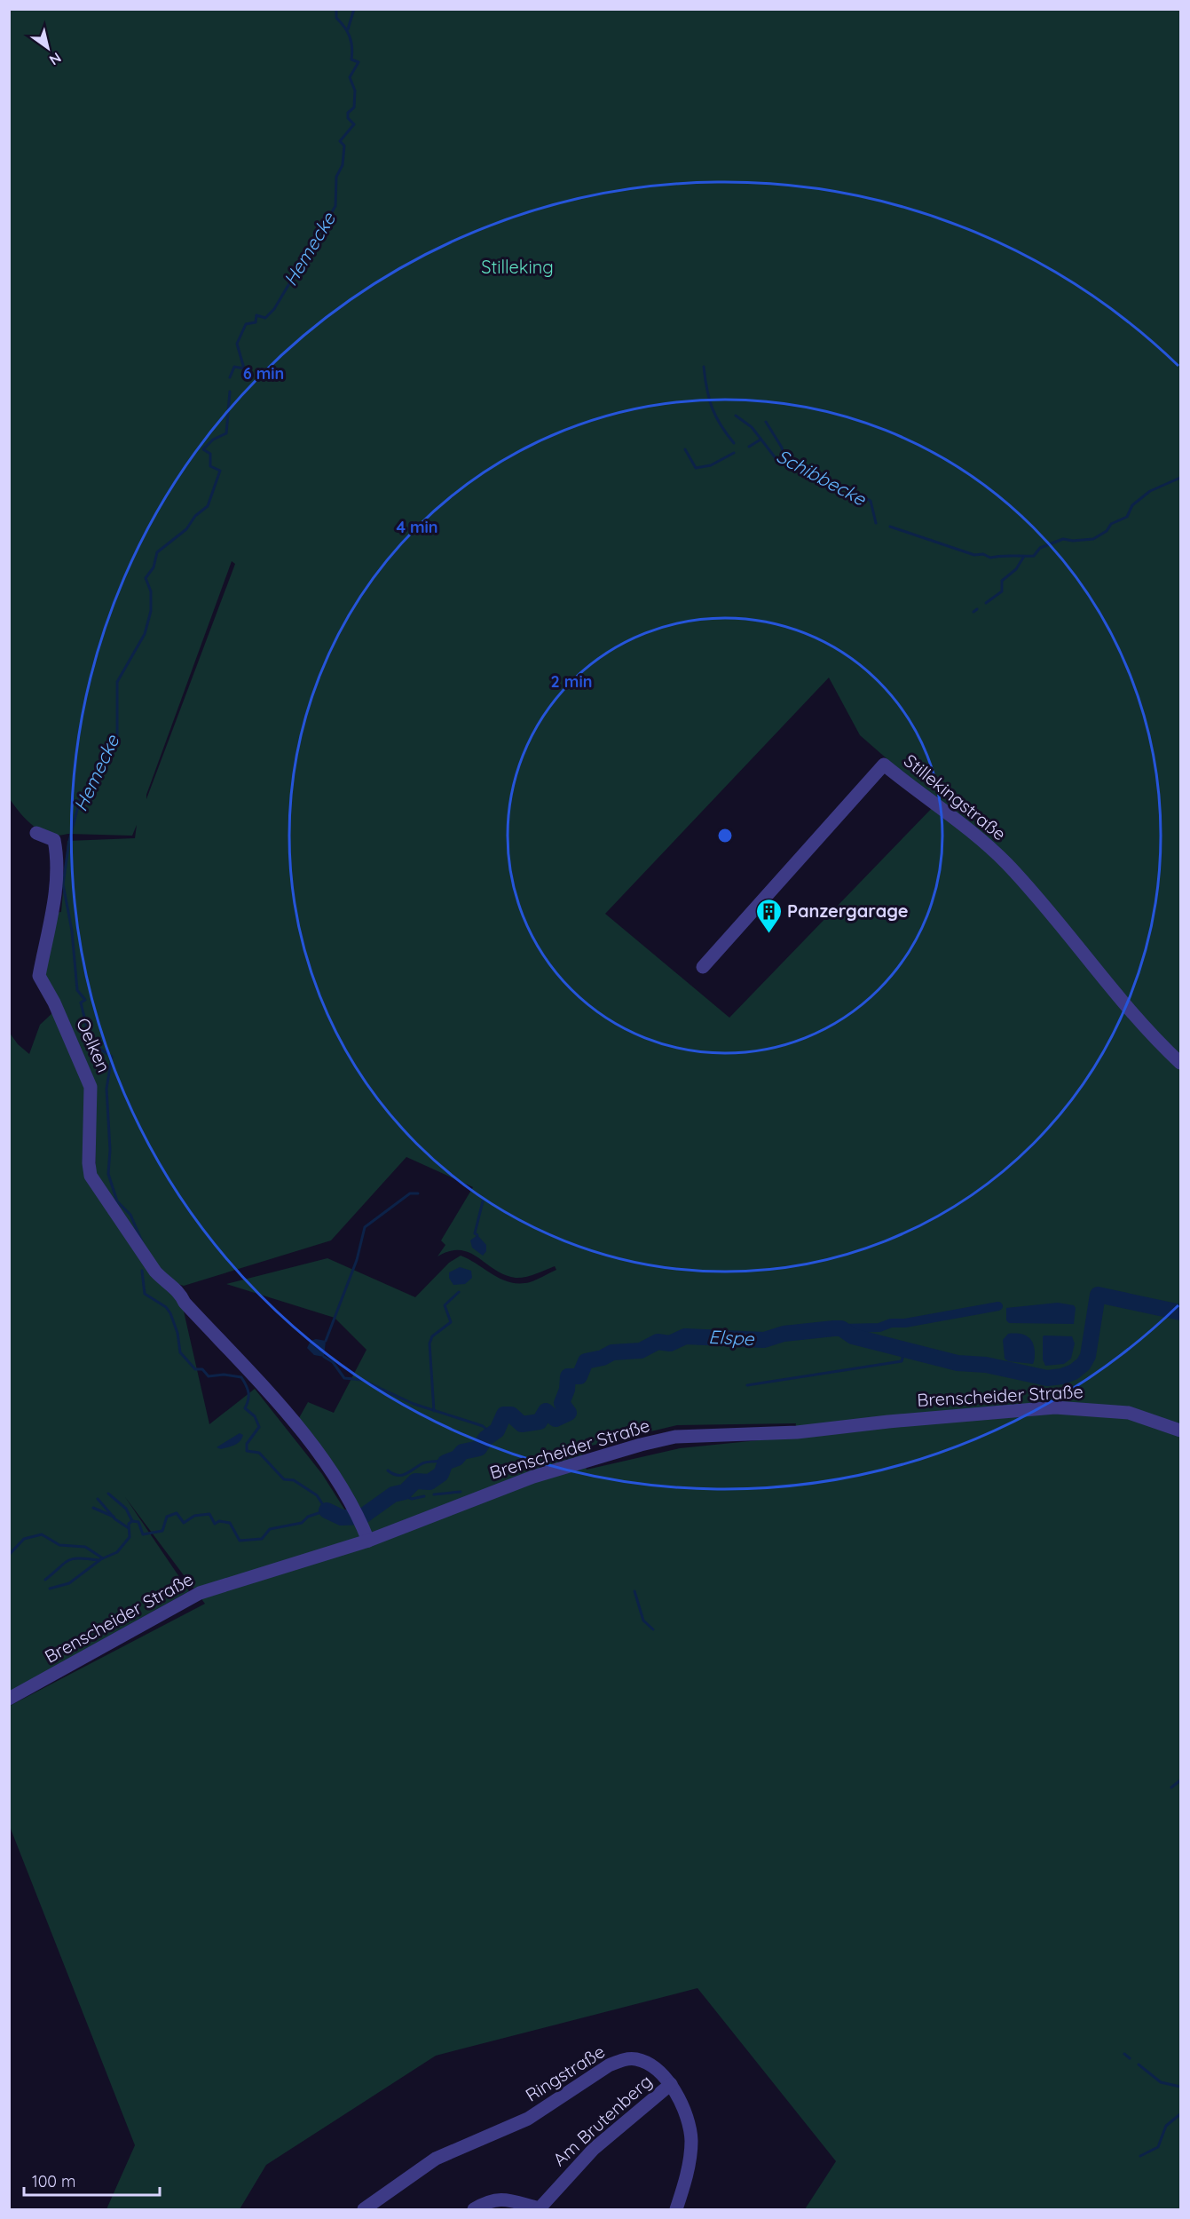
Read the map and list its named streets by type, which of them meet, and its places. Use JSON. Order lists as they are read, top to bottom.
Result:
{
  "streets": {
    "street": [
      "Stillekingstraße",
      "Oelken",
      "Brenscheider Straße",
      "Ringstraße",
      "Am Brutenberg"
    ]
  },
  "crossings": [
    ["Oelken", "Brenscheider Straße"],
    ["Ringstraße", "Am Brutenberg"]
  ],
  "water": ["Hemecke", "Schibbecke", "Elspe"],
  "parks": ["Stilleking"],
  "places": {
    "building": ["Panzergarage"]
  },
  "scale_bar": "100 m",
  "north": "bottom right",
  "rings": ["6 min", "4 min", "2 min"]
}
